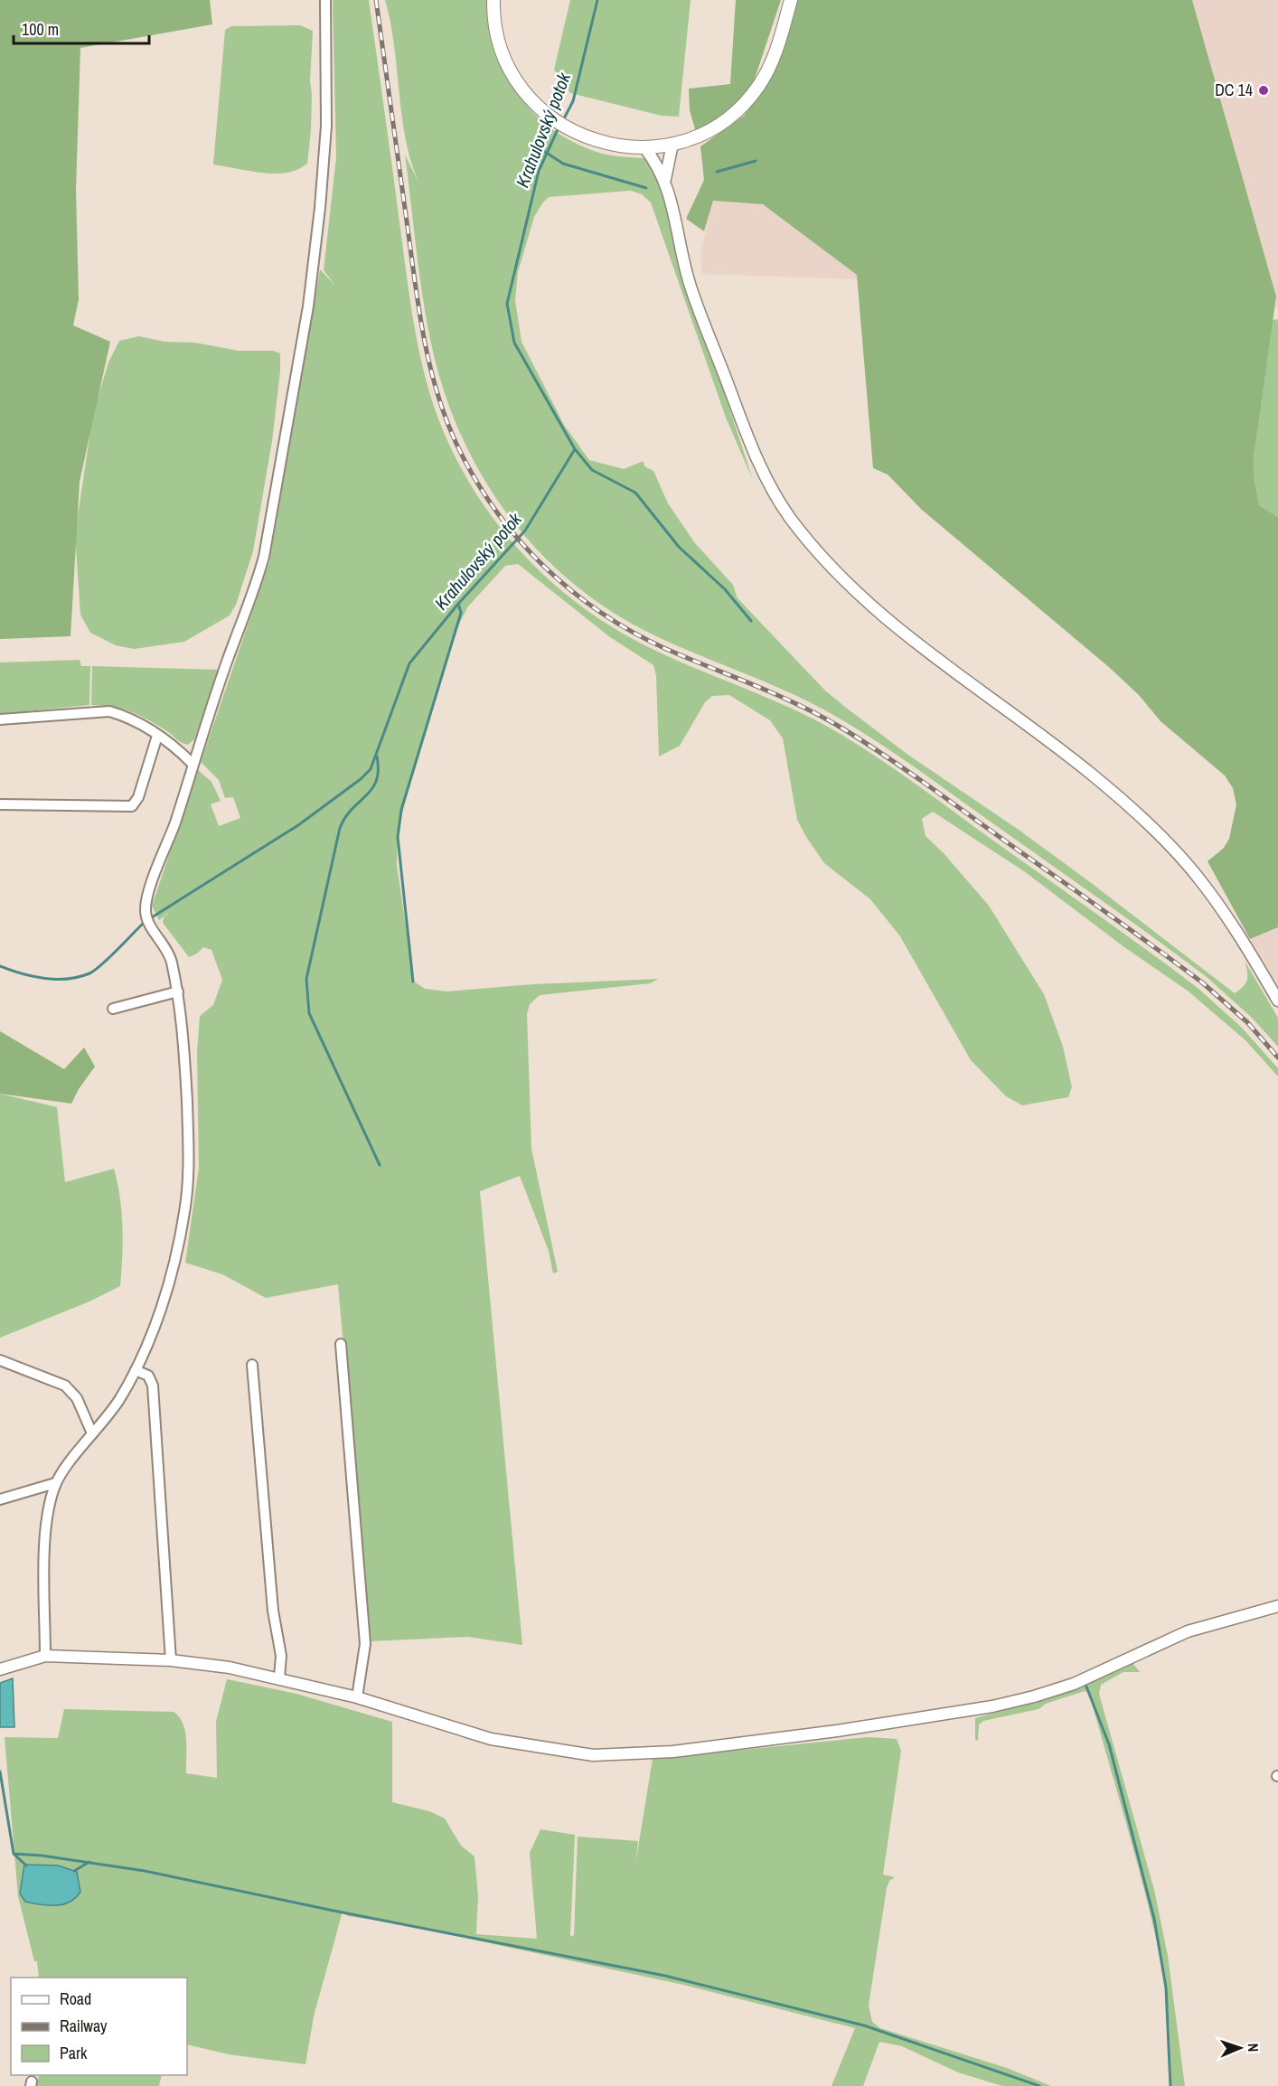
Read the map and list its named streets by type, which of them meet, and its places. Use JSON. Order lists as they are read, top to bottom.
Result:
{
  "water": ["Krahulovský potok"],
  "places": ["DC 14"],
  "legend": ["Road", "Railway", "Park"],
  "scale_bar": "100 m",
  "north": "right"
}
